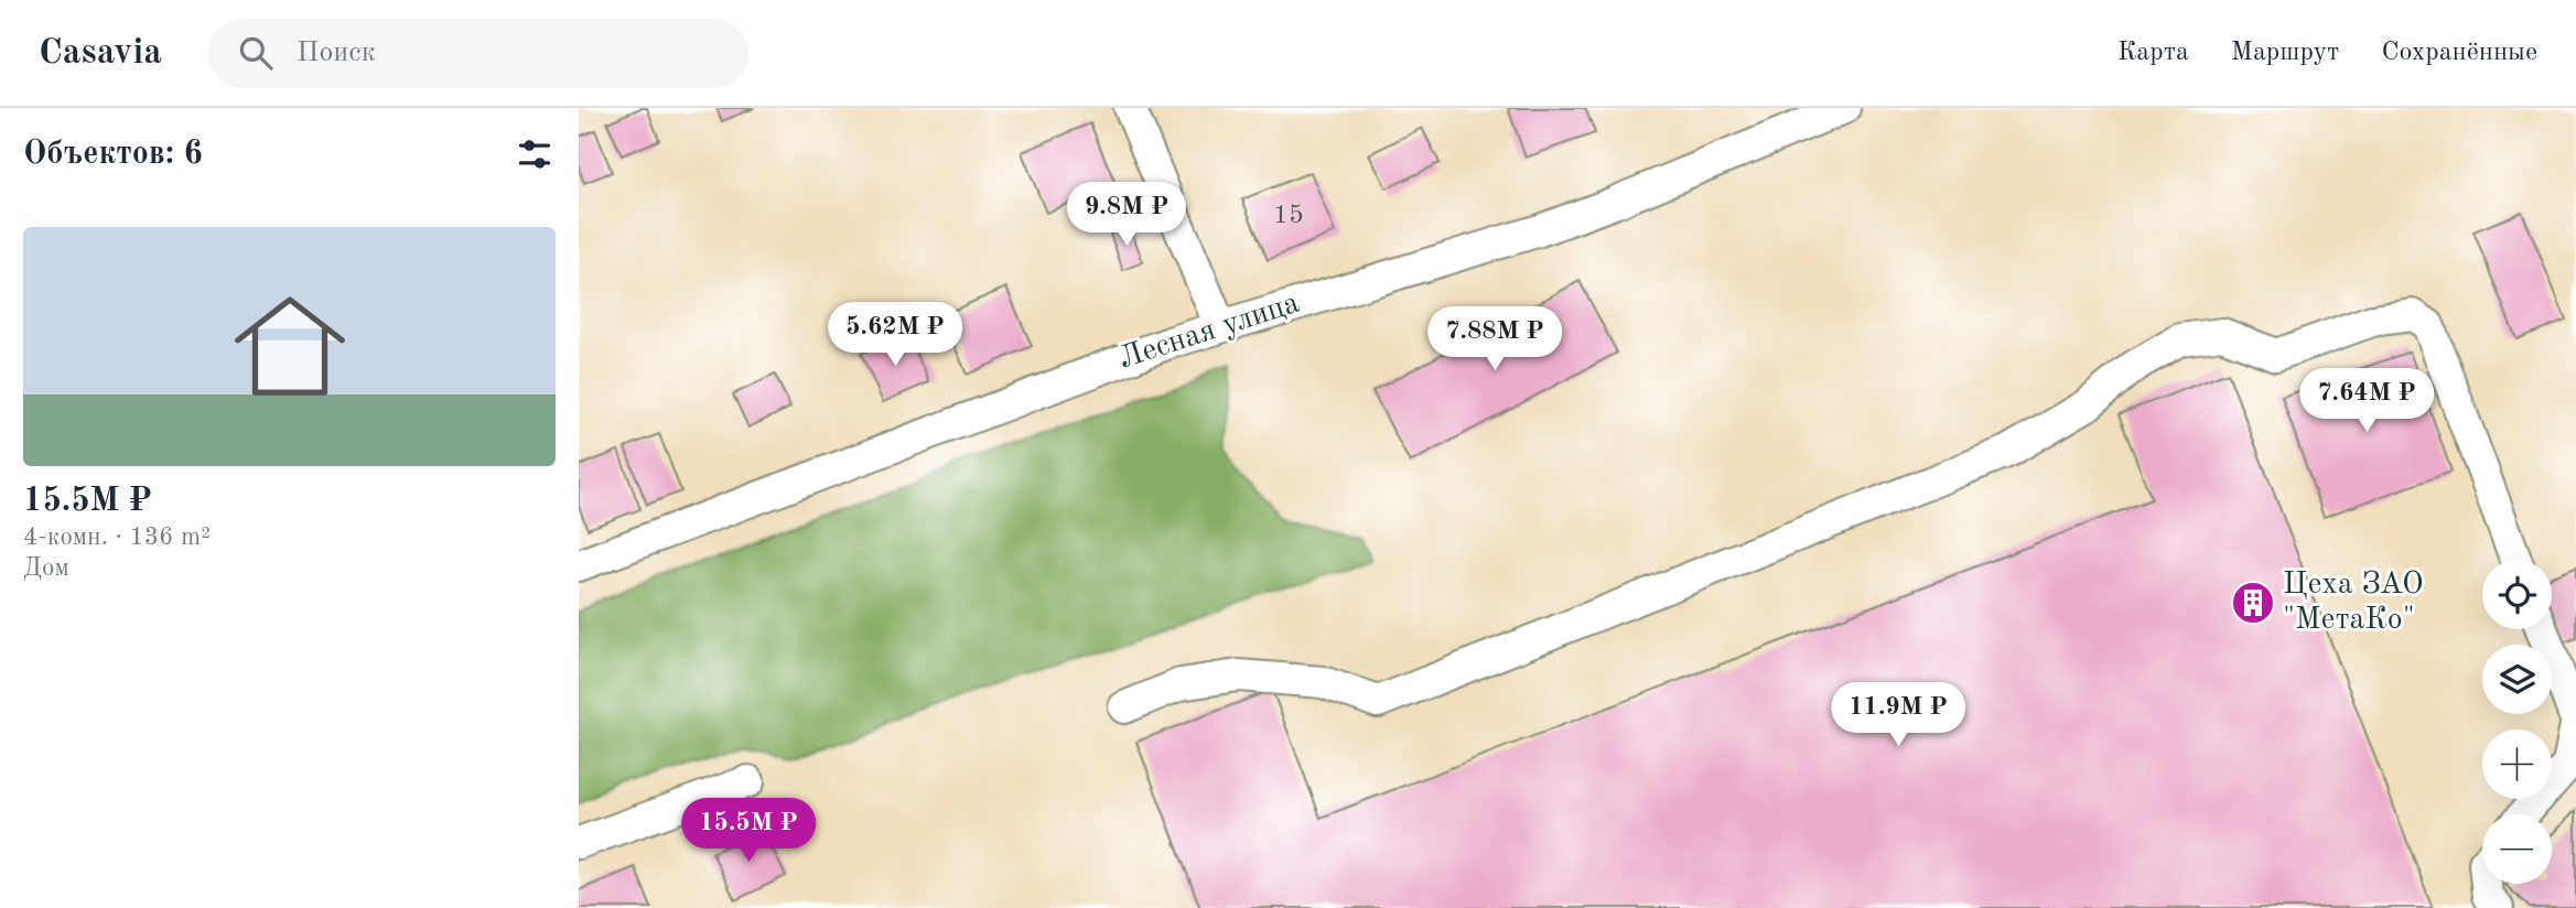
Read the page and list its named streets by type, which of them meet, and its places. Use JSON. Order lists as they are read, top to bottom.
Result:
{
  "streets": {
    "street": ["Лесная улица"]
  },
  "places": {
    "building": ["Цеха ЗАО \"МетаКо\""]
  },
  "house_numbers": ["15"],
  "page": {
    "header": "Casavia",
    "search": "Поиск",
    "nav": ["Карта", "Маршрут", "Сохранённые"],
    "heading": "Объектов: 6",
    "price": [
      "9.8M ₽",
      "5.62M ₽",
      "7.88M ₽",
      "7.64M ₽",
      "11.9M ₽",
      "15.5M ₽"
    ],
    "list": [
      {
        "name": "15.5M ₽",
        "note": "4-комн. · 136 m² · Дом"
      }
    ],
    "map_buttons": ["+", "−"]
  }
}
